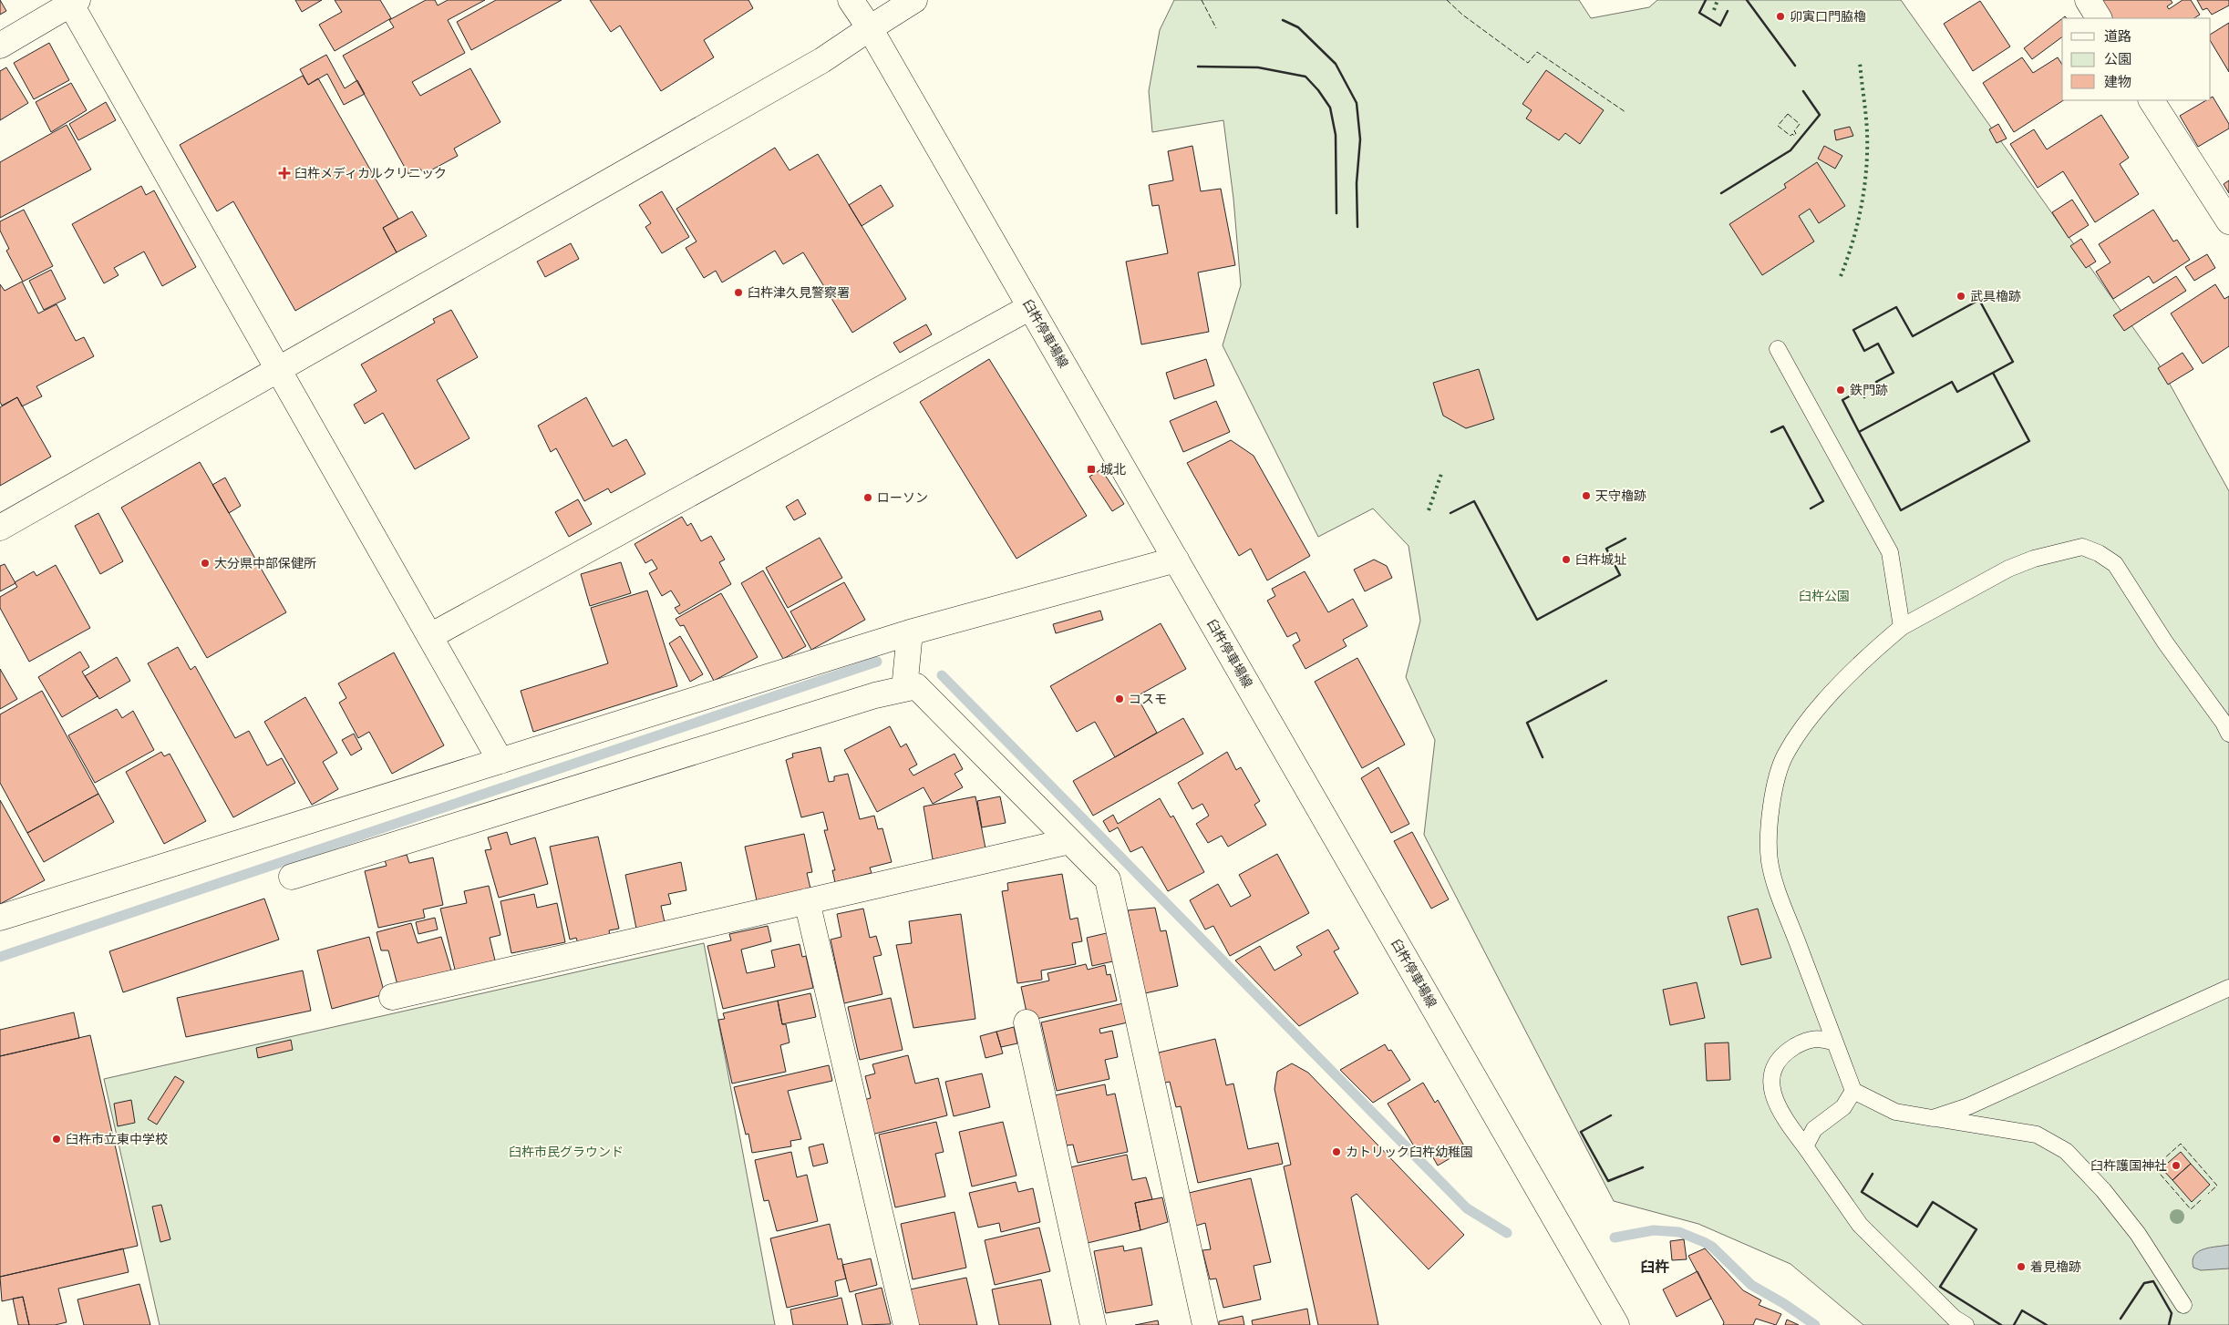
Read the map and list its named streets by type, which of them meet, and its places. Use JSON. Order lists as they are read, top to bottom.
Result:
{
  "streets": {
    "street": ["臼杵停車場線"]
  },
  "districts": ["臼杵"],
  "parks": ["臼杵公園", "臼杵市民グラウンド"],
  "places": {
    "other": [
      "卯寅口門脇櫓",
      "臼杵津久見警察署",
      "武具櫓跡",
      "鉄門跡",
      "天守櫓跡",
      "ローソン",
      "臼杵城址",
      "大分県中部保健所",
      "コスモ",
      "臼杵市立東中学校",
      "カトリック臼杵幼稚園",
      "臼杵護国神社",
      "着見櫓跡"
    ],
    "health": ["臼杵メディカルクリニック"],
    "transit": ["城北"]
  },
  "legend": ["道路", "公園", "建物"]
}
